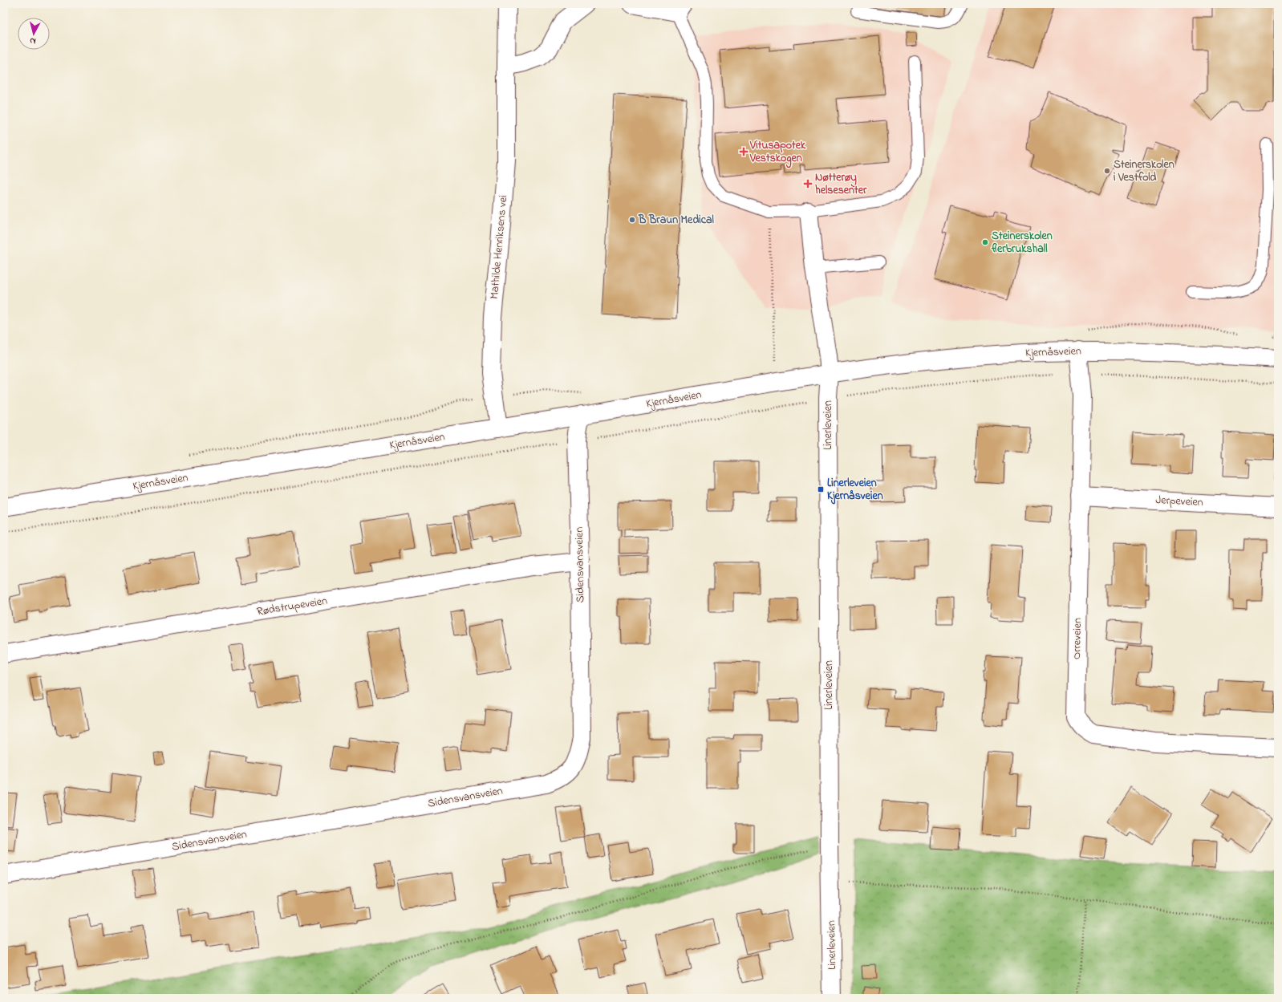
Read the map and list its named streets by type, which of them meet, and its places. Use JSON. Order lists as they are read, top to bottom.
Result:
{
  "streets": {
    "street": [
      "Mathilde Henriksens vei",
      "Kjernåsveien",
      "Linerleveien",
      "Jerpeveien",
      "Sidensvansveien",
      "Rødstrupeveien",
      "Orreveien"
    ]
  },
  "crossings": [
    ["Mathilde Henriksens vei", "Kjernåsveien"],
    ["Kjernåsveien", "Linerleveien"],
    ["Kjernåsveien", "Sidensvansveien"],
    ["Kjernåsveien", "Orreveien"],
    ["Jerpeveien", "Orreveien"],
    ["Sidensvansveien", "Rødstrupeveien"]
  ],
  "places": {
    "health": ["Vitusapotek Vestskogen", "Nøtterøy helsesenter"],
    "other": ["Steinerskolen i Vestfold", "B Braun Medical", "Steinerskolen flerbrukshall"],
    "transit": ["Linerleveien Kjernåsveien"]
  },
  "north": "bottom"
}
